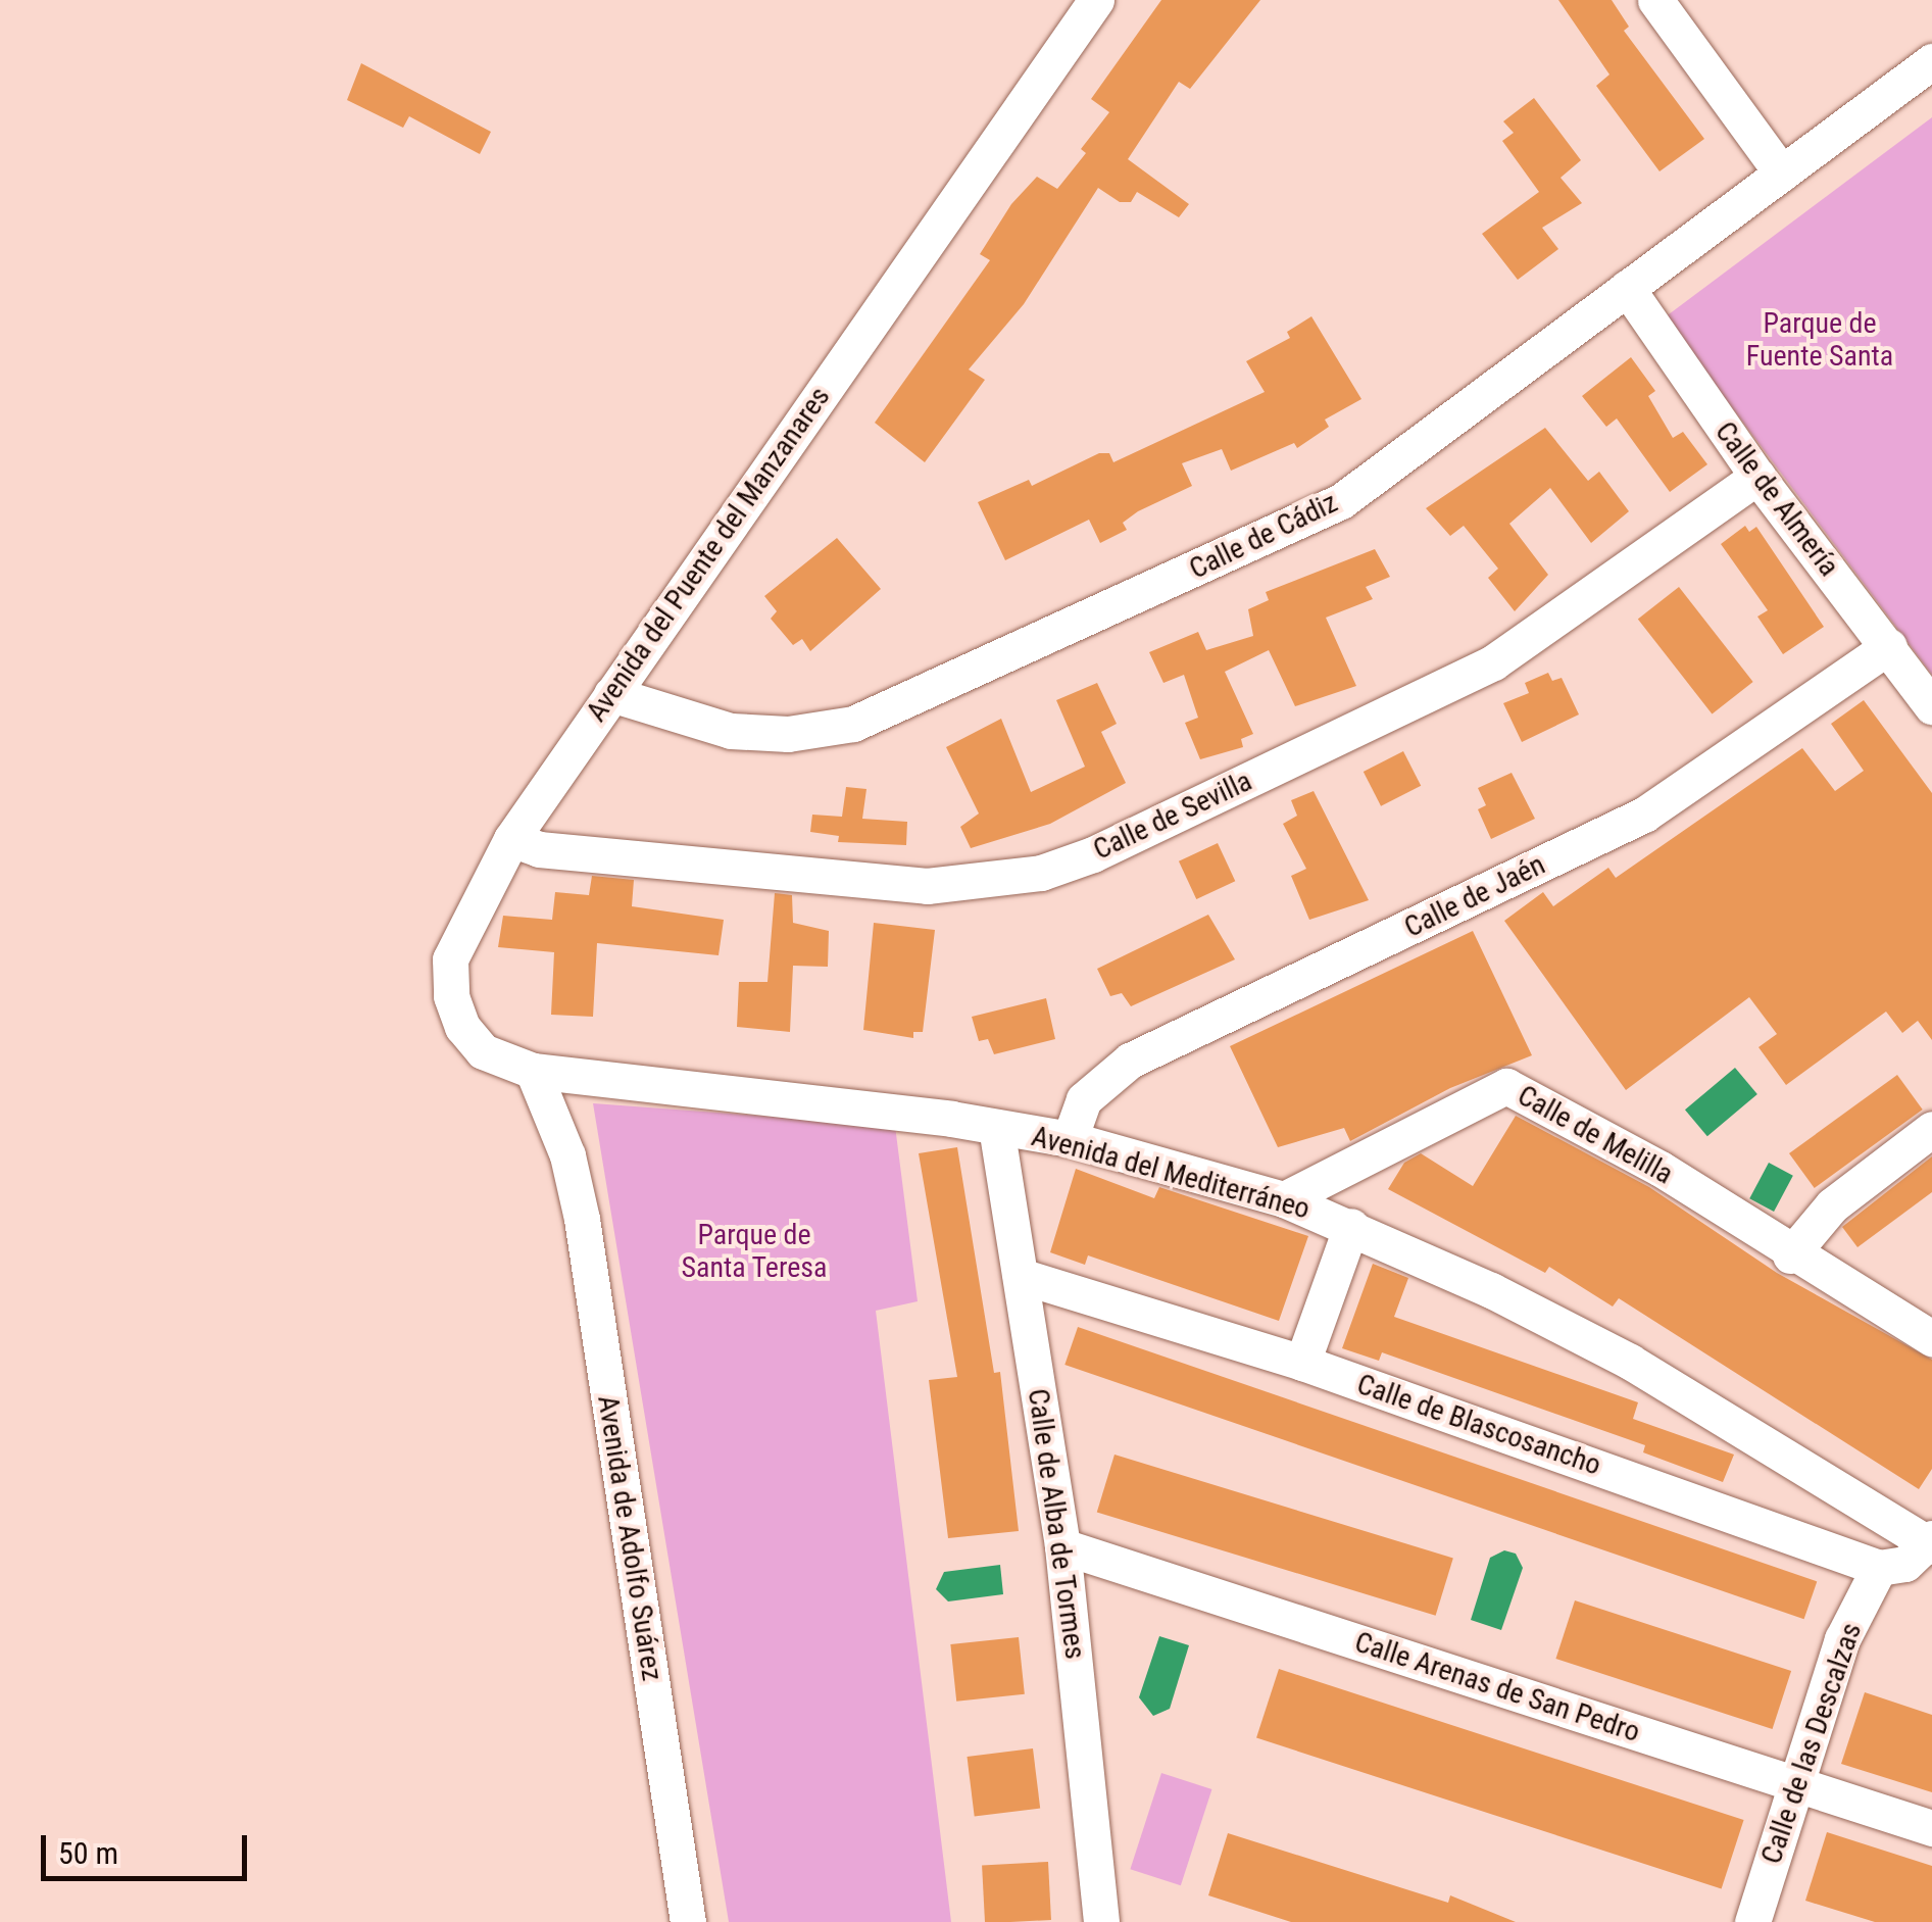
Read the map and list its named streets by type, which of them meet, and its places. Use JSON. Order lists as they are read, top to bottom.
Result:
{
  "streets": {
    "street": [
      "Calle de Almería",
      "Calle de Cádiz",
      "Avenida del Puente del Manzanares",
      "Calle de Sevilla",
      "Calle de Jaén",
      "Calle de Melilla",
      "Avenida del Mediterráneo",
      "Calle de Blascosancho",
      "Calle de Alba de Tormes",
      "Avenida de Adolfo Suárez",
      "Calle Arenas de San Pedro",
      "Calle de las Descalzas"
    ]
  },
  "crossings": [
    ["Calle de Almería", "Calle de Cádiz"],
    ["Calle de Almería", "Calle de Sevilla"],
    ["Calle de Almería", "Calle de Jaén"],
    ["Calle de Cádiz", "Avenida del Puente del Manzanares"],
    ["Avenida del Puente del Manzanares", "Calle de Sevilla"],
    ["Avenida del Puente del Manzanares", "Avenida del Mediterráneo"],
    ["Avenida del Puente del Manzanares", "Avenida de Adolfo Suárez"],
    ["Calle de Jaén", "Avenida del Mediterráneo"],
    ["Calle de Melilla", "Avenida del Mediterráneo"],
    ["Avenida del Mediterráneo", "Calle de Alba de Tormes"],
    ["Avenida del Mediterráneo", "Avenida de Adolfo Suárez"],
    ["Calle de Blascosancho", "Calle de Alba de Tormes"],
    ["Calle de Blascosancho", "Calle de las Descalzas"],
    ["Calle de Alba de Tormes", "Calle Arenas de San Pedro"],
    ["Calle Arenas de San Pedro", "Calle de las Descalzas"]
  ],
  "parks": ["Parque de Fuente Santa", "Parque de Santa Teresa"],
  "scale_bar": "50 m"
}
